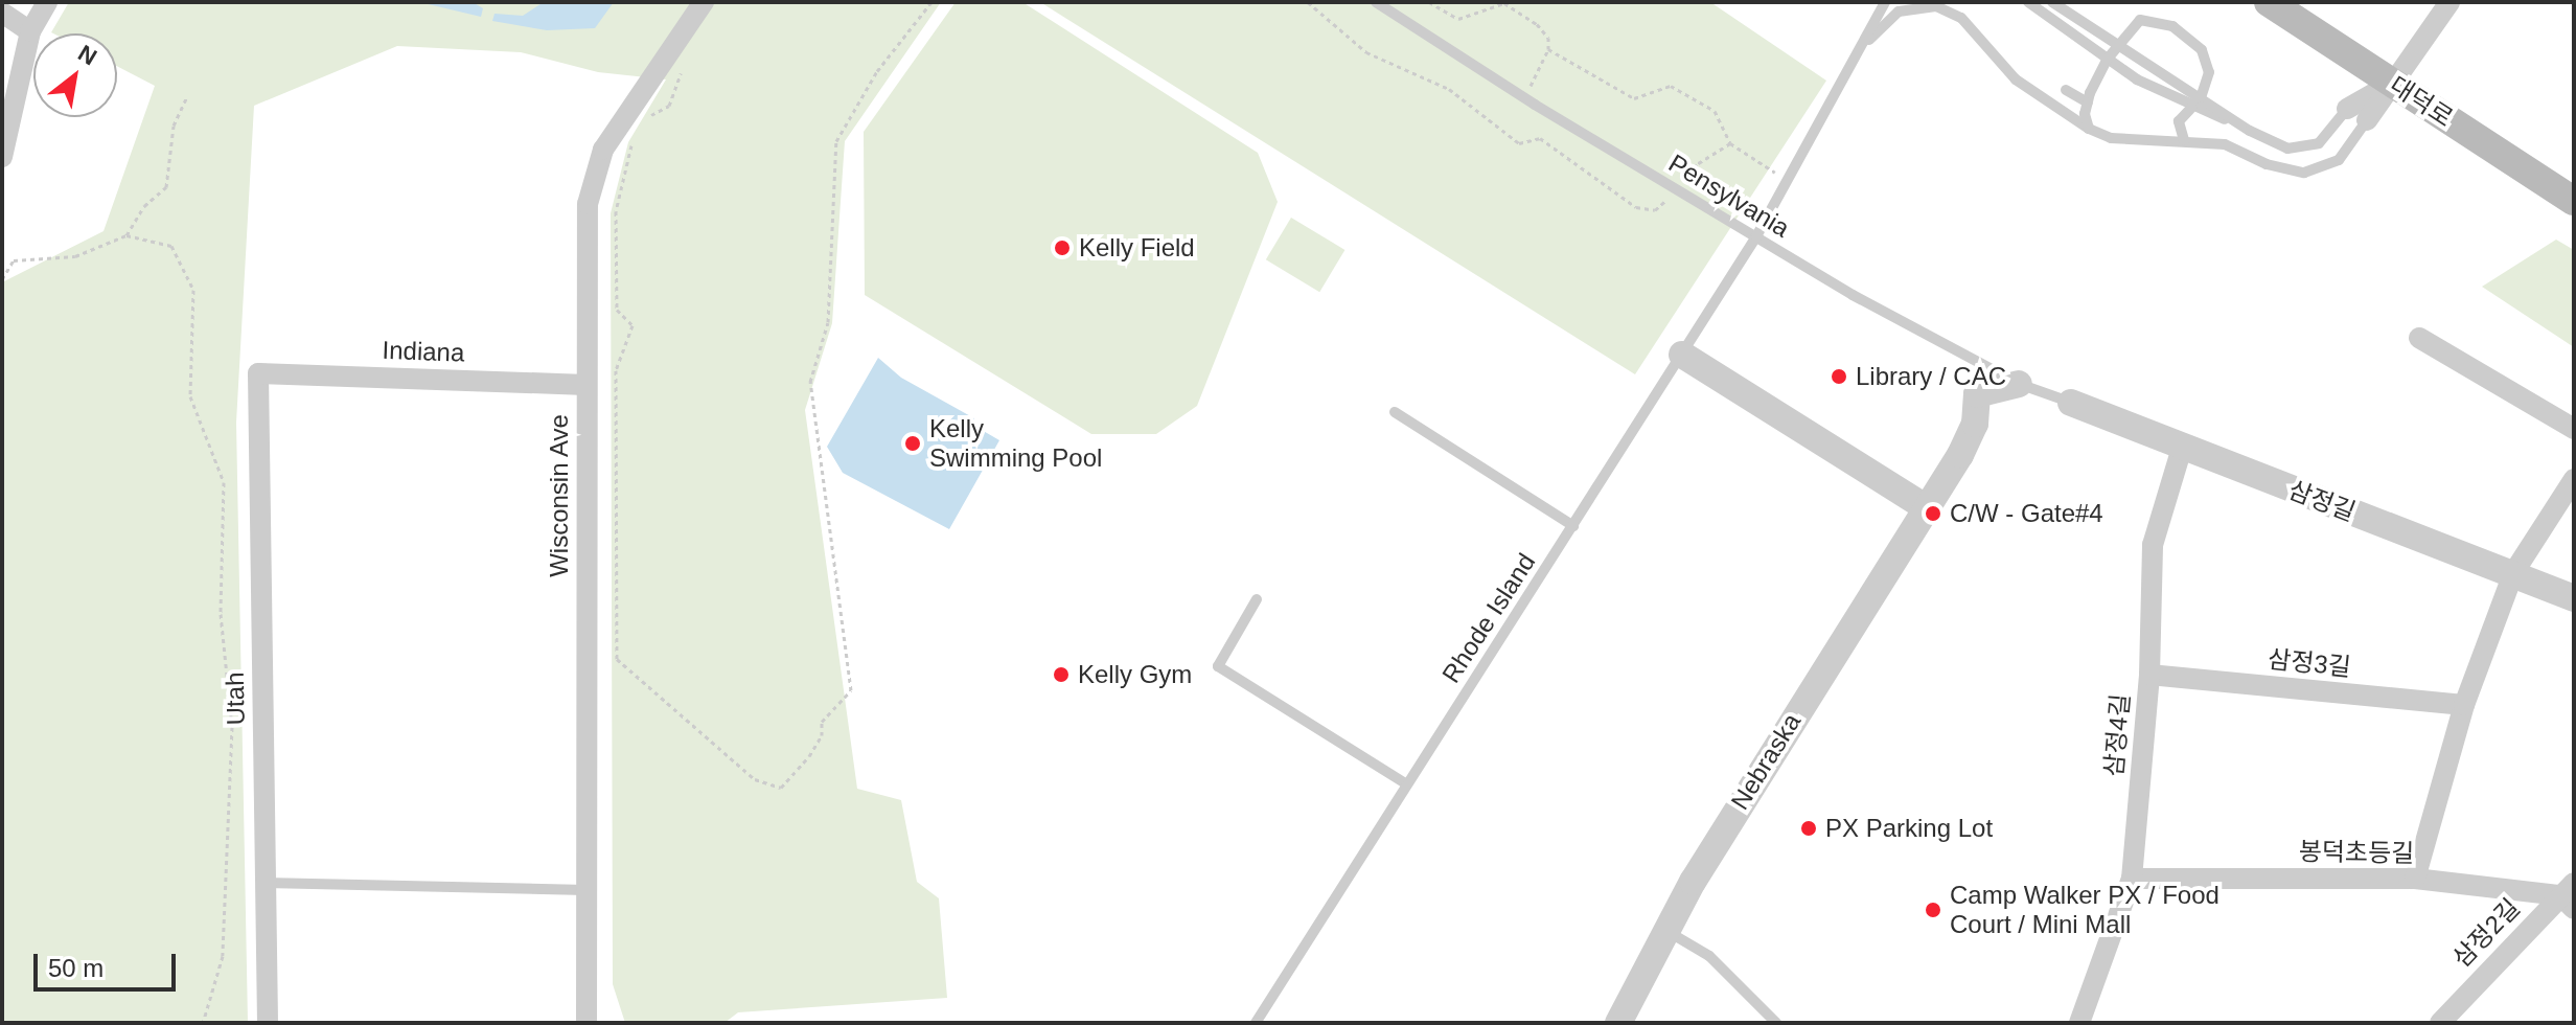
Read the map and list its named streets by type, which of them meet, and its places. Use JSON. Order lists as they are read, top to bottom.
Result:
{
  "streets": {
    "main road": ["대덕로"],
    "street": [
      "Indiana",
      "Wisconsin Ave",
      "삼정길",
      "삼정3길",
      "Utah",
      "삼정4길",
      "Nebraska",
      "봉덕초등길",
      "삼정2길"
    ],
    "lane": ["Pensylvania", "Rhode Island"]
  },
  "crossings": [
    ["Pensylvania", "삼정길"],
    ["Pensylvania", "Rhode Island"],
    ["Pensylvania", "Nebraska"],
    ["Indiana", "Wisconsin Ave"],
    ["Indiana", "Utah"],
    ["삼정길", "삼정4길"],
    ["삼정3길", "삼정4길"],
    ["삼정4길", "봉덕초등길"],
    ["봉덕초등길", "삼정2길"]
  ],
  "places": [
    "Kelly Field",
    "Library / CAC",
    "Kelly Swimming Pool",
    "C/W - Gate#4",
    "Kelly Gym",
    "PX Parking Lot",
    "Camp Walker PX / Food Court / Mini Mall"
  ],
  "scale_bar": "50 m",
  "north": "top right"
}
